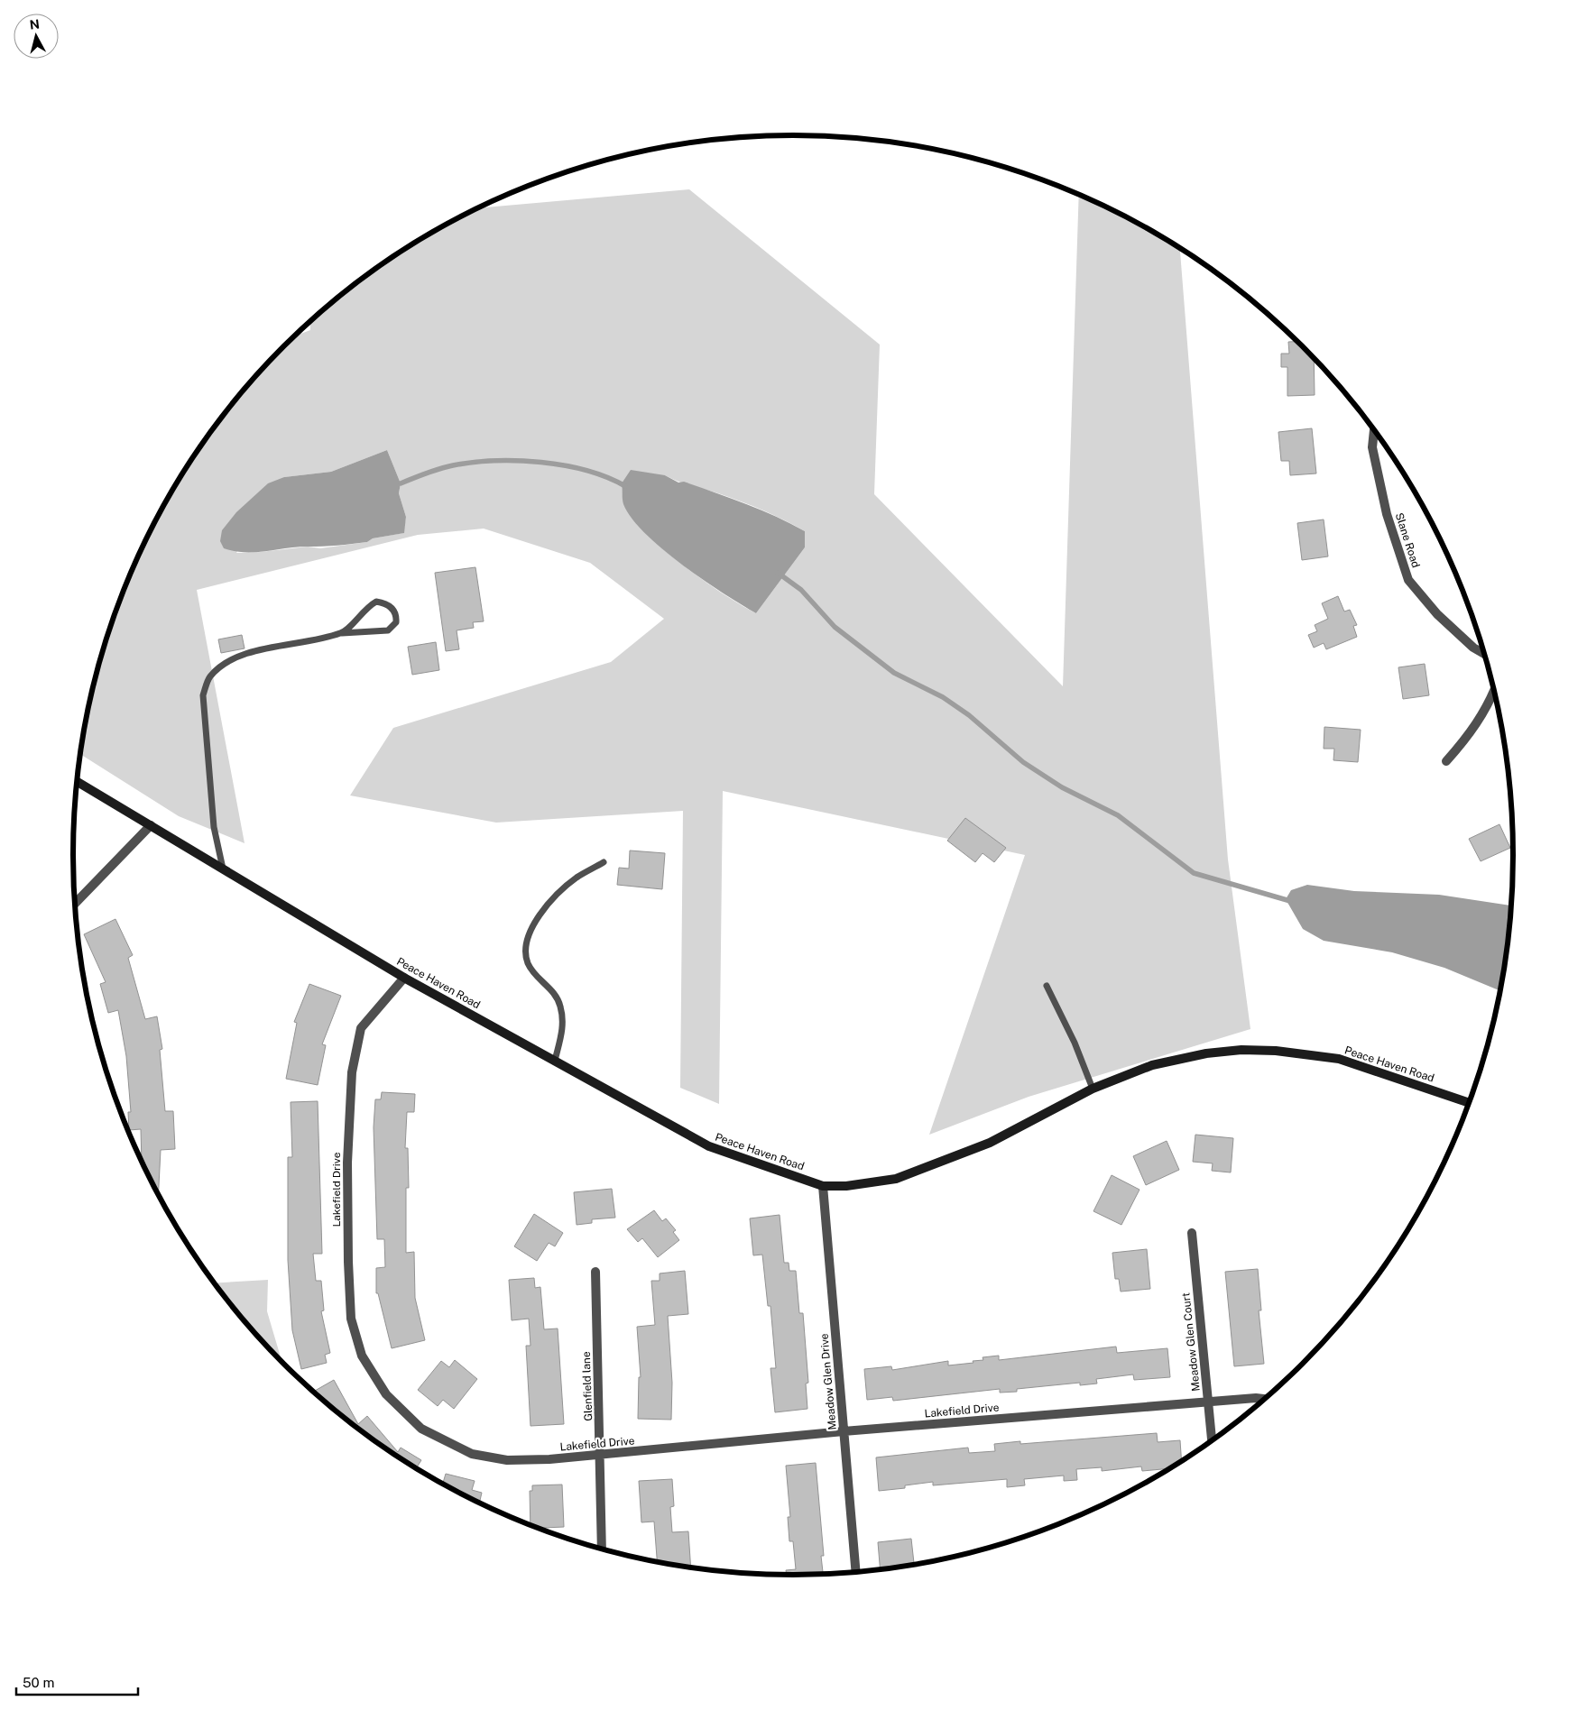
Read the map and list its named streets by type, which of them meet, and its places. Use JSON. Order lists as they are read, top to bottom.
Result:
{
  "streets": {
    "main road": ["Peace Haven Road"],
    "street": [
      "Slane Road",
      "Lakefield Drive",
      "Meadow Glen Court",
      "Meadow Glen Drive",
      "Glenfield lane"
    ]
  },
  "crossings": [
    ["Peace Haven Road", "Lakefield Drive"],
    ["Peace Haven Road", "Meadow Glen Drive"],
    ["Lakefield Drive", "Meadow Glen Court"],
    ["Lakefield Drive", "Meadow Glen Drive"],
    ["Lakefield Drive", "Glenfield lane"]
  ],
  "scale_bar": "50 m",
  "north": "top"
}
